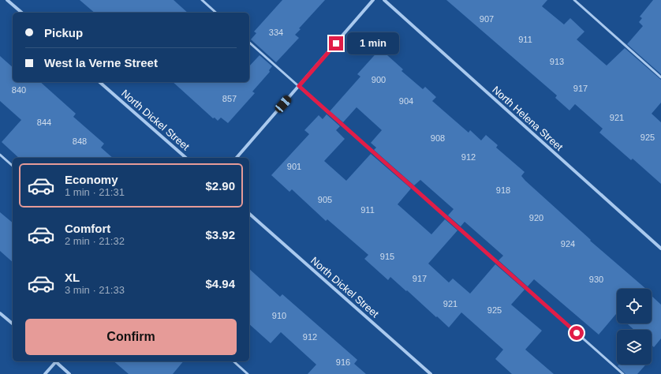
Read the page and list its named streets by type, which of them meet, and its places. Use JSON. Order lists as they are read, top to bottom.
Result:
{
  "streets": {
    "street": ["North Helena Street", "North Dickel Street"]
  },
  "house_numbers": [
    "907",
    "334",
    "911",
    "913",
    "900",
    "917",
    "840",
    "857",
    "904",
    "921",
    "844",
    "925",
    "908",
    "848",
    "912",
    "901",
    "918",
    "905",
    "911",
    "920",
    "924",
    "915",
    "917",
    "930",
    "921",
    "925",
    "910",
    "912",
    "916"
  ],
  "page": {
    "banner": ["Pickup", "West la Verne Street"],
    "bubble": "1 min",
    "list": [
      {
        "name": "Economy",
        "note": "1 min · 21:31",
        "value": "$2.90"
      },
      {
        "name": "Comfort",
        "note": "2 min · 21:32",
        "value": "$3.92"
      },
      {
        "name": "XL",
        "note": "3 min · 21:33",
        "value": "$4.94"
      }
    ],
    "buttons": "Confirm"
  }
}
